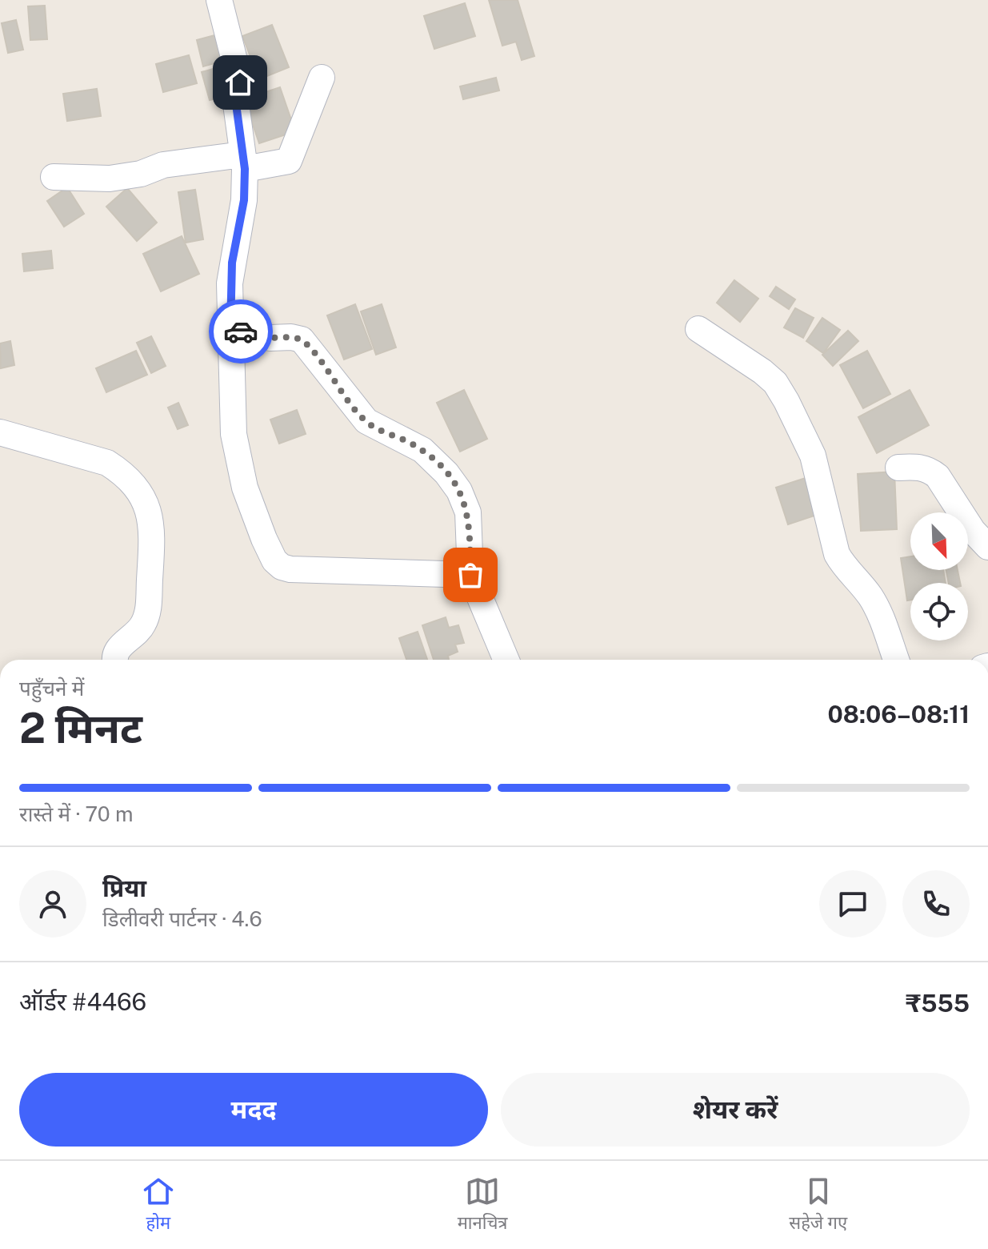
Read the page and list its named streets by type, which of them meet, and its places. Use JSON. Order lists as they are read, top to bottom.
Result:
{
  "north": "bottom right",
  "page": {
    "heading": ["2 मिनट", "पहुँचने में", "08:06–08:11"],
    "panel": [
      "प्रिया",
      "डिलीवरी पार्टनर · 4.6",
      "ऑर्डर #4466",
      "₹555"
    ],
    "bar": "रास्ते में · 70 m",
    "buttons": ["मदद", "शेयर करें"],
    "tabs": ["होम", "मानचित्र", "सहेजे गए"]
  }
}
